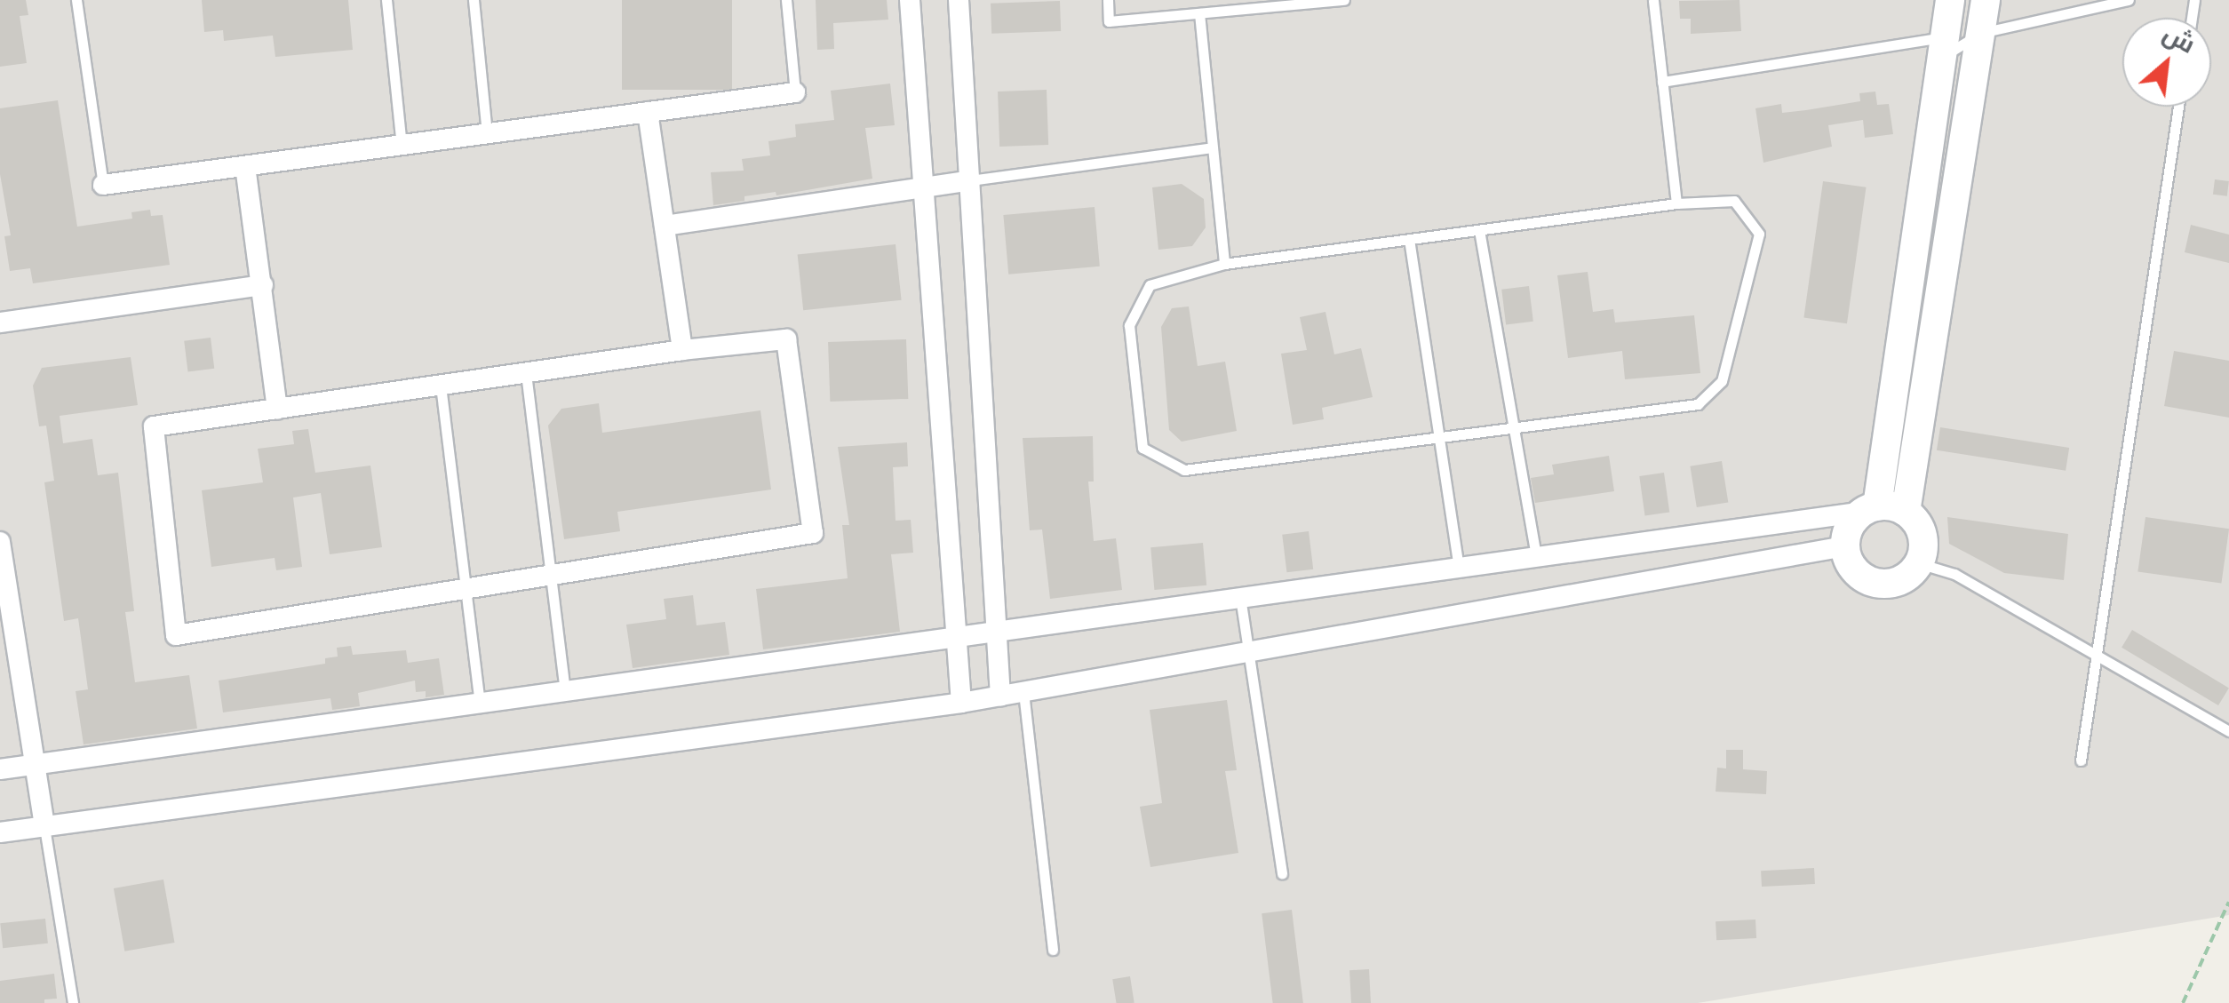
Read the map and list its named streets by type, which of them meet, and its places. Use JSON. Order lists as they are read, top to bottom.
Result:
{
  "north": "top right"
}
